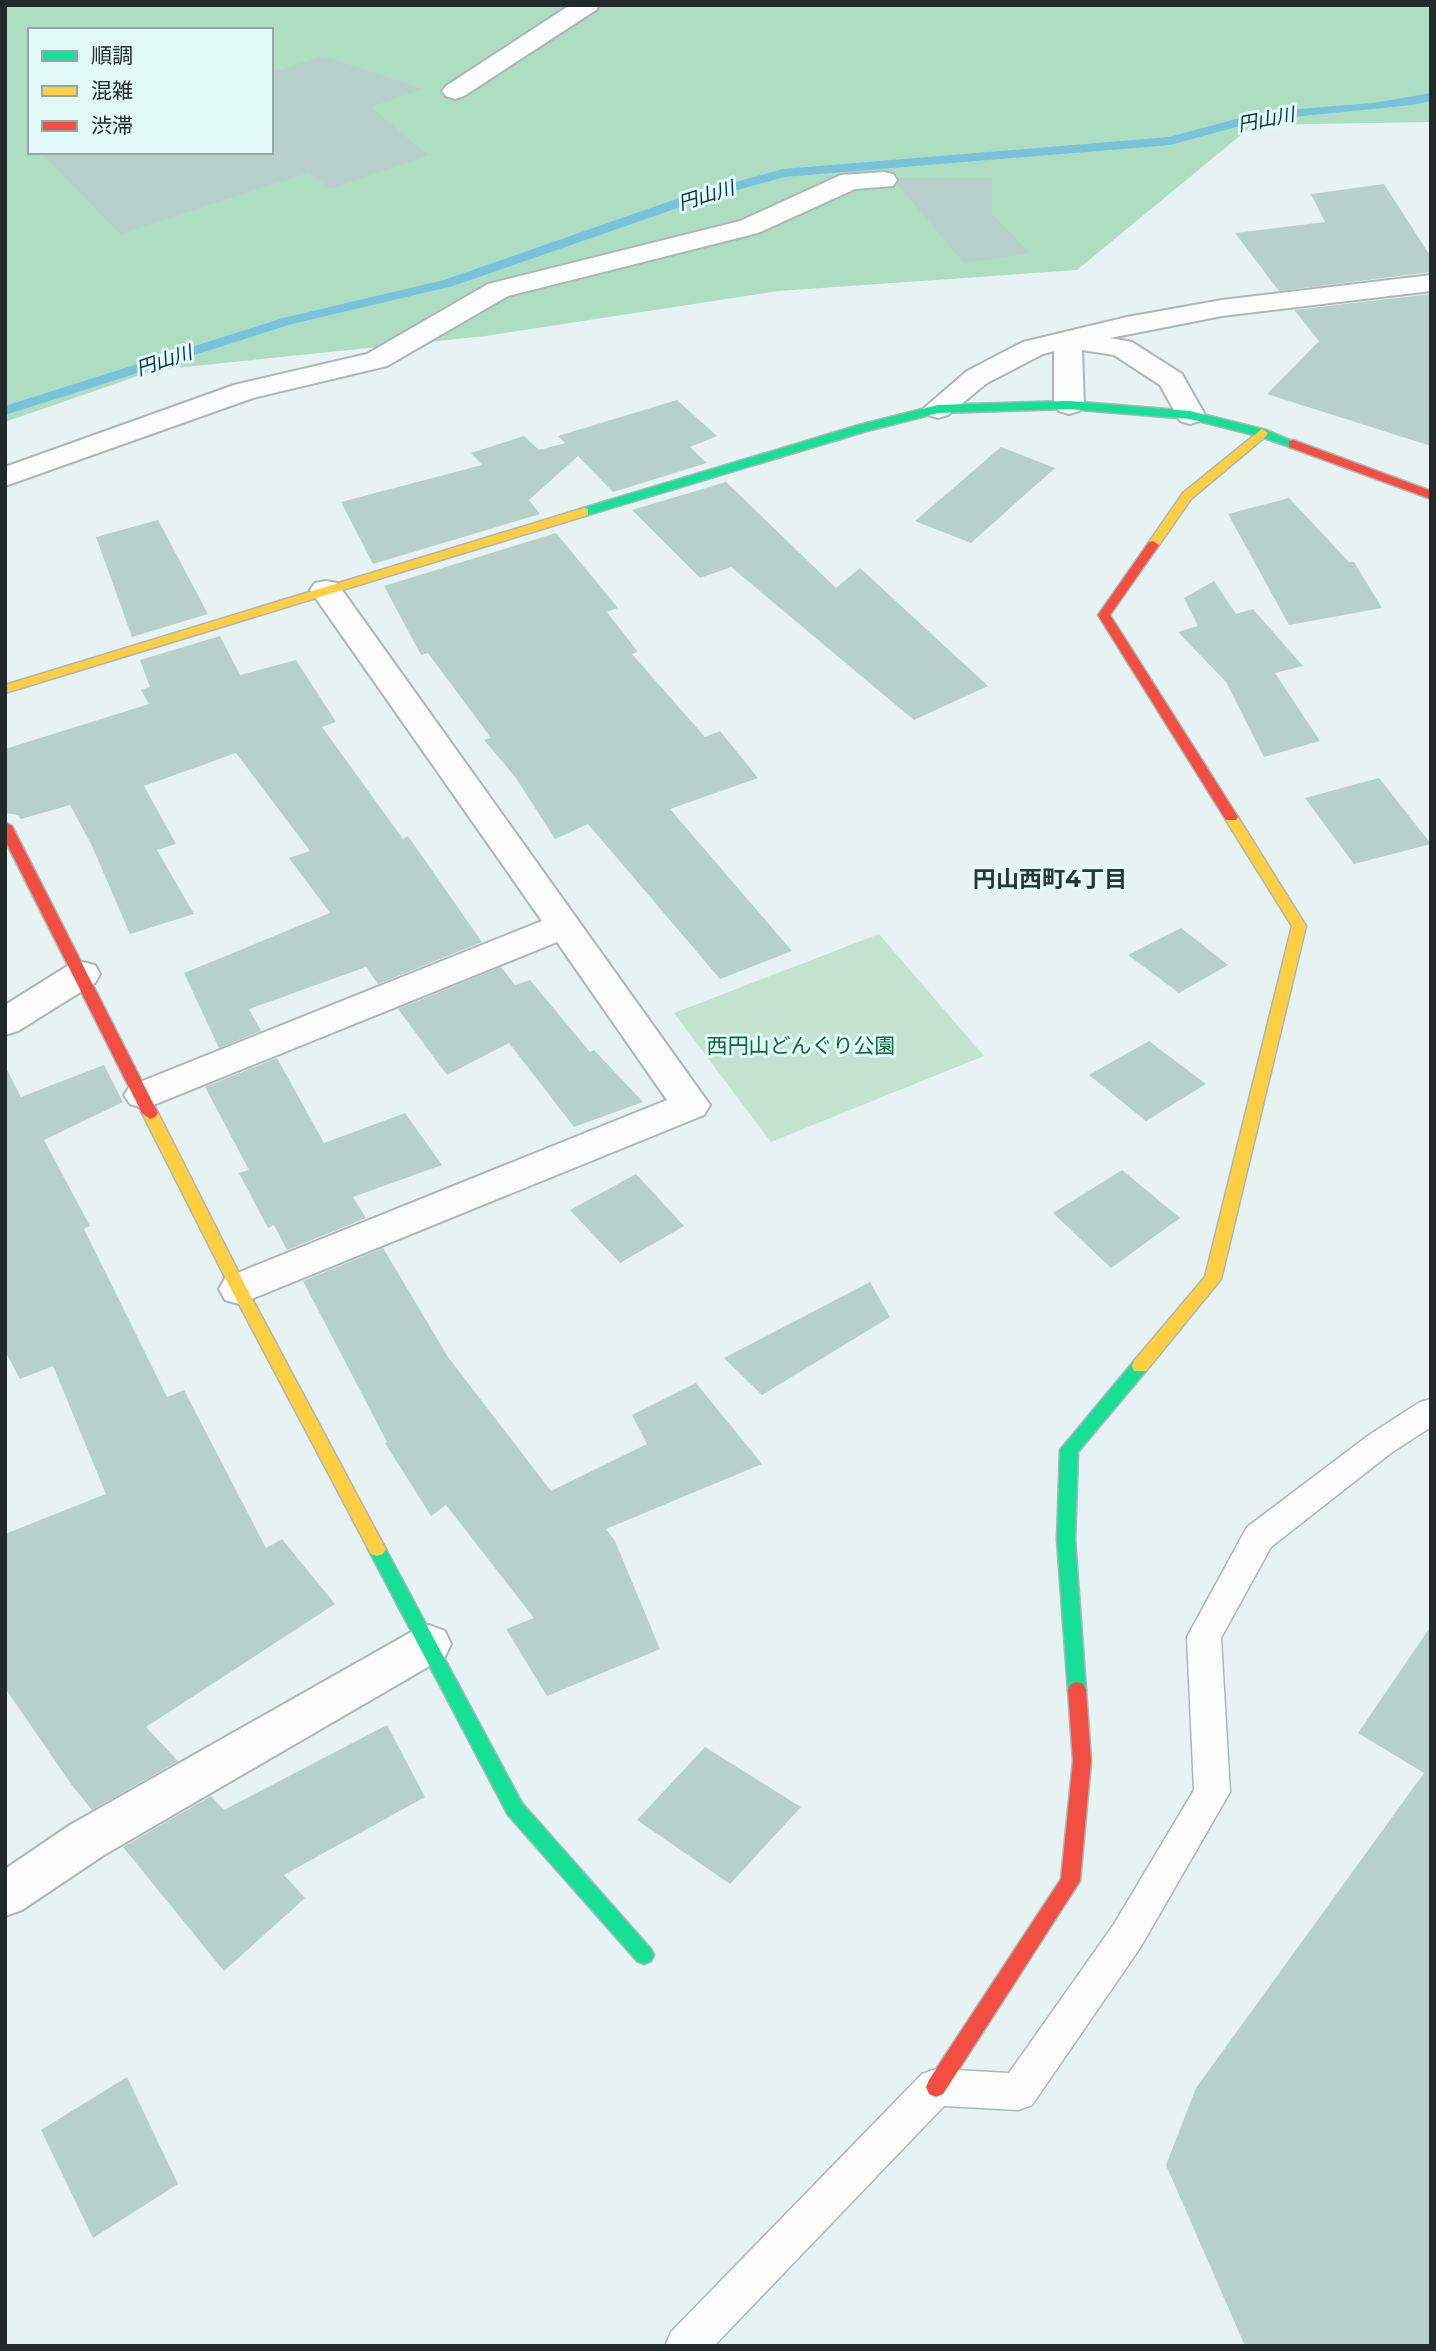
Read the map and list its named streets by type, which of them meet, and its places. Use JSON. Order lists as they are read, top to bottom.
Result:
{
  "districts": ["円山西町4丁目"],
  "water": ["円山川"],
  "parks": ["西円山どんぐり公園"],
  "legend": ["順調", "混雑", "渋滞"]
}
